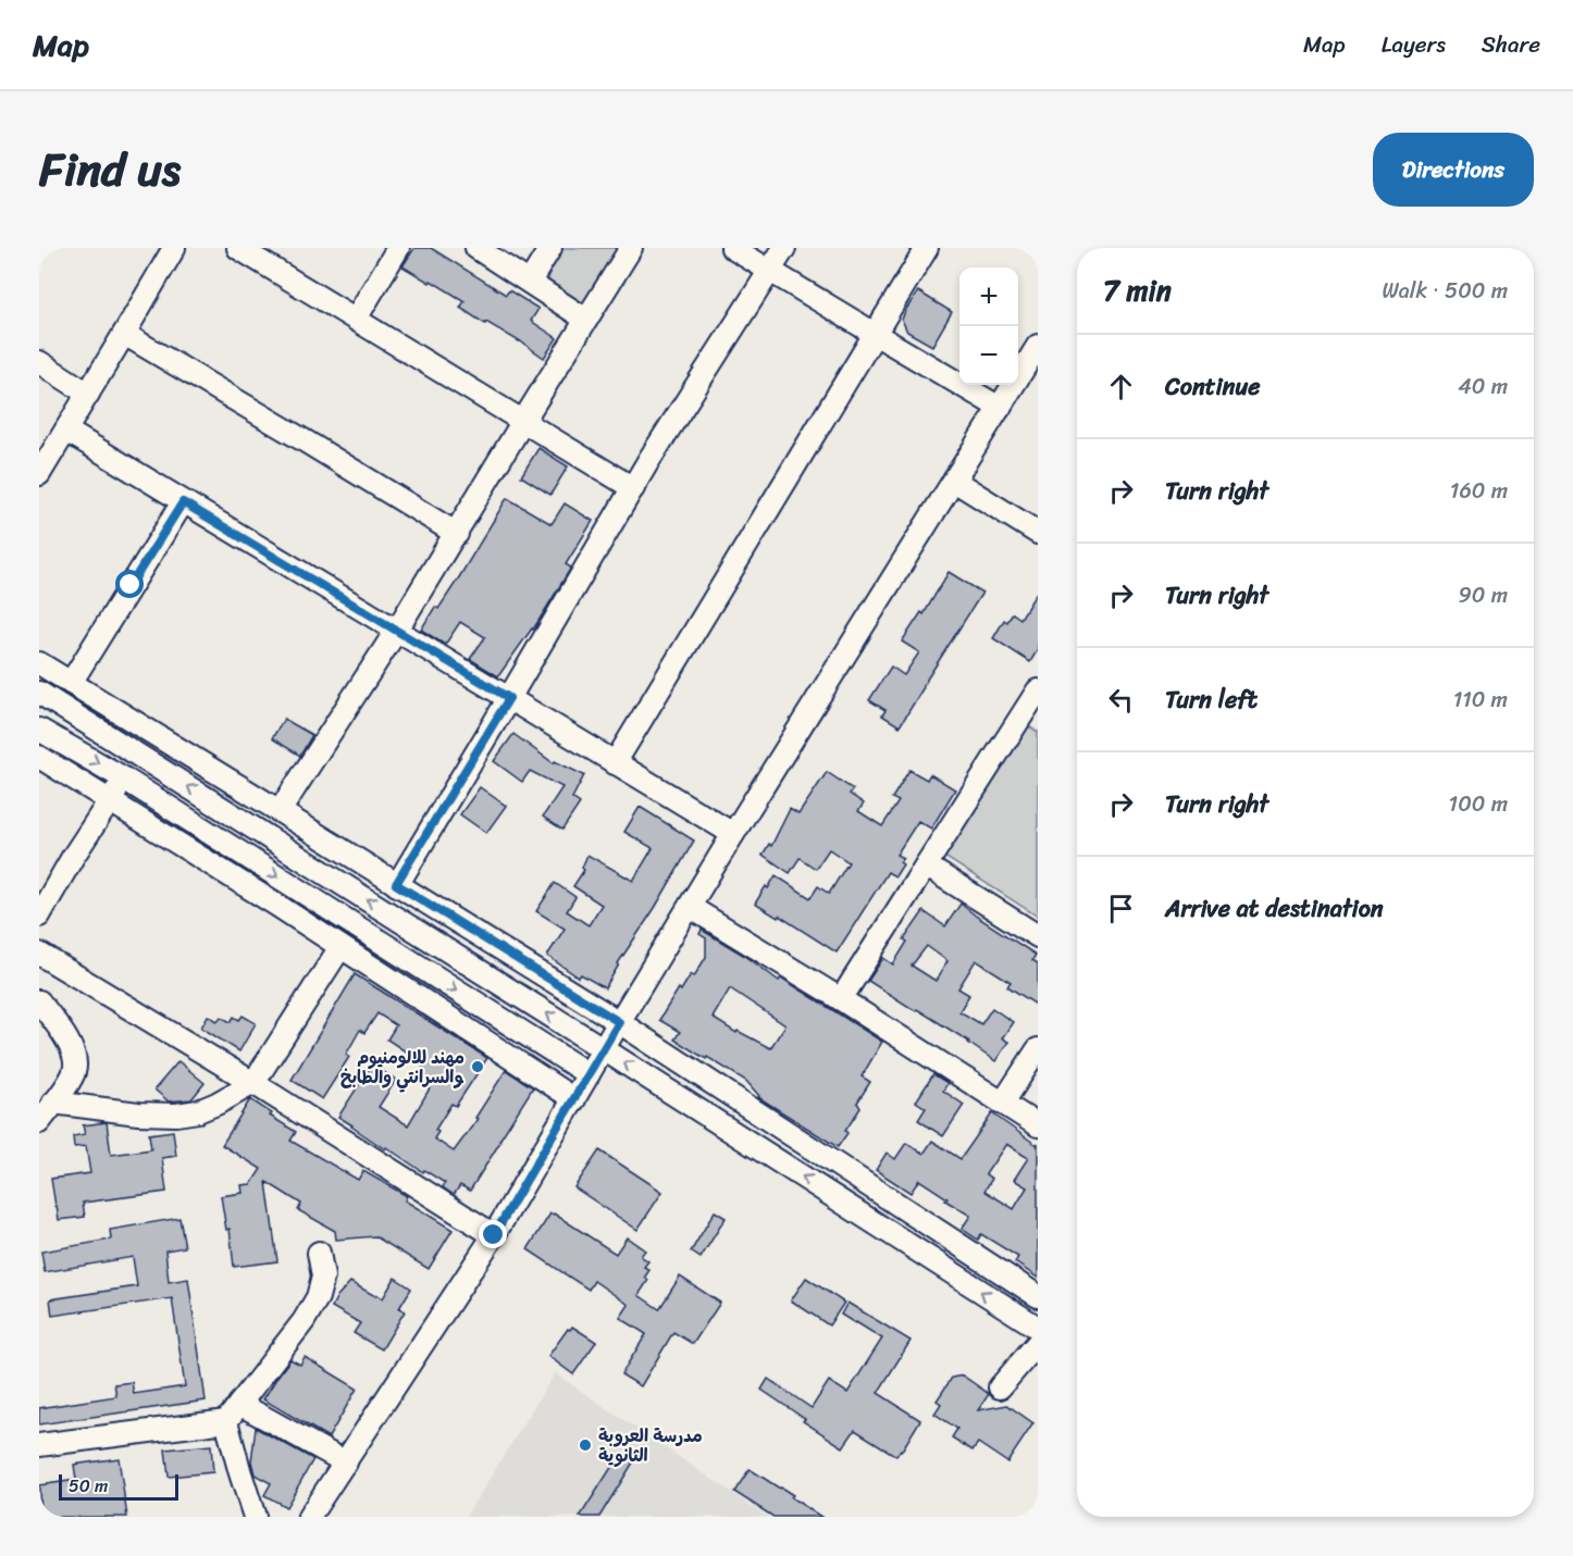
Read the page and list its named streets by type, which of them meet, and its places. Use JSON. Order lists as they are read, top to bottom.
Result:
{
  "places": ["مهند للالومنيوم والسرانتي والطابخ", "مدرسة العروبة الثانوية"],
  "scale_bar": "50 m",
  "page": {
    "header": "Map",
    "nav": ["Map", "Layers", "Share"],
    "title": "Find us",
    "buttons": "Directions",
    "heading": ["7 min", "Walk · 500 m"],
    "map_buttons": ["+", "−"],
    "list": [
      ["Continue", "40 m"],
      ["Turn right", "160 m"],
      ["Turn right", "90 m"],
      ["Turn left", "110 m"],
      ["Turn right", "100 m"],
      "Arrive at destination"
    ],
    "scale": "50 m"
  }
}
